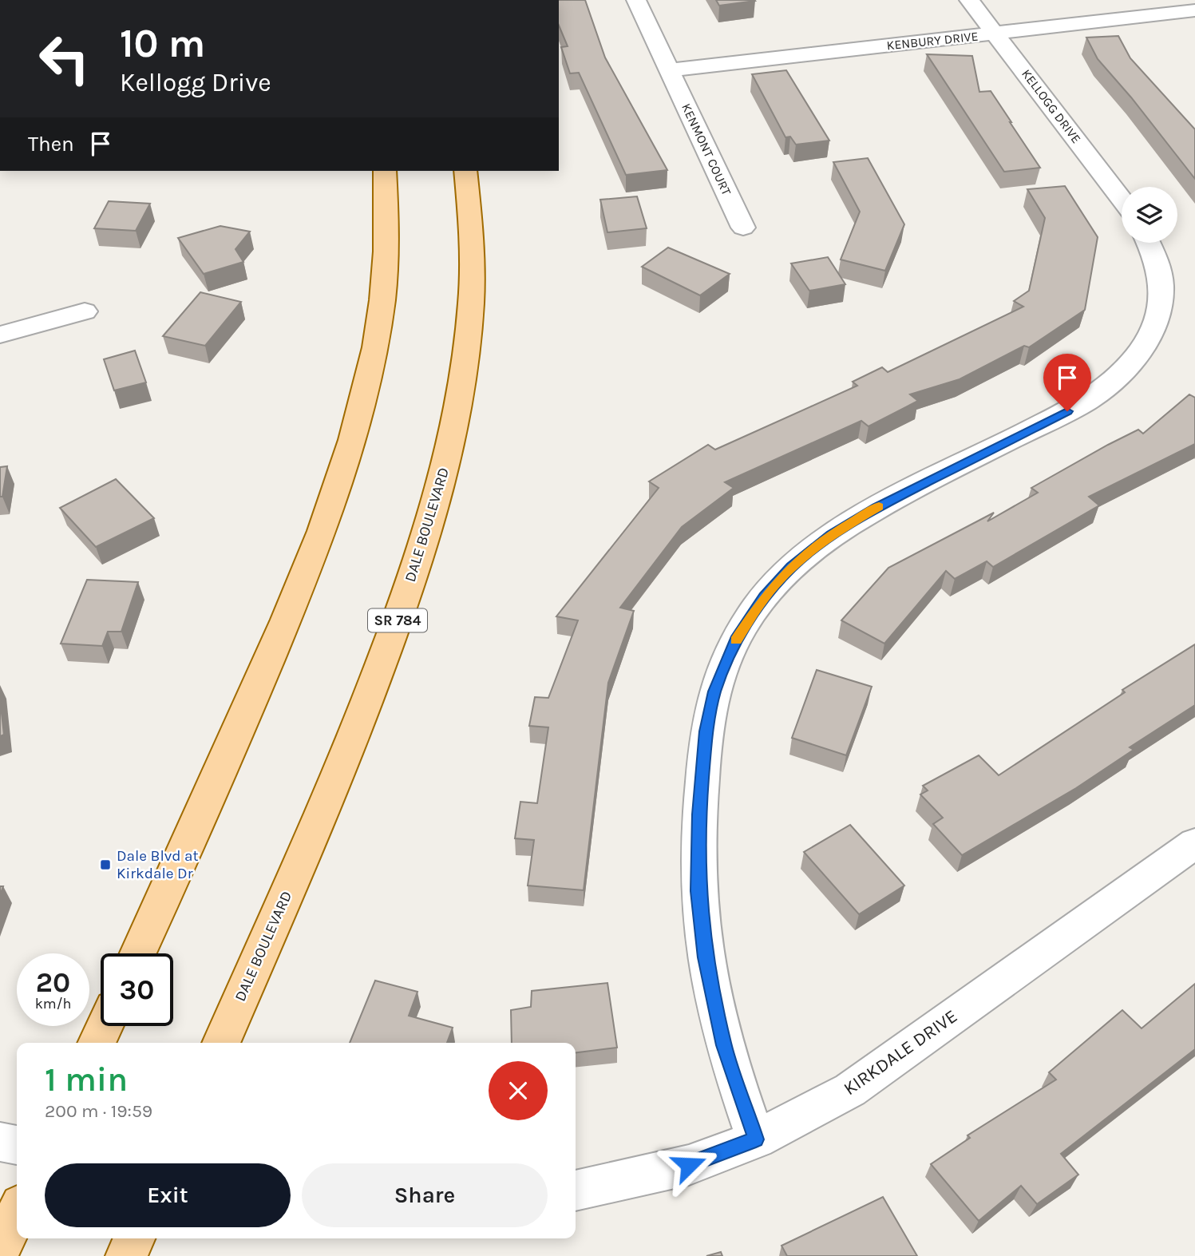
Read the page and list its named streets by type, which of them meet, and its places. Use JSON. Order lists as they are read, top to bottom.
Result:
{
  "streets": {
    "main road": ["DALE BOULEVARD", "SR 784"],
    "street": [
      "KENBURY DRIVE",
      "KELLOGG DRIVE",
      "KENMONT COURT",
      "KIRKDALE DRIVE"
    ]
  },
  "crossings": [
    ["KENBURY DRIVE", "KELLOGG DRIVE"],
    ["KENBURY DRIVE", "KENMONT COURT"]
  ],
  "places": {
    "transit": ["Dale Blvd at Kirkdale Dr"]
  },
  "page": {
    "turn": ["10 m", "Kellogg Drive"],
    "then": "Then",
    "speed": "20 km/h",
    "limit": "30",
    "heading": ["1 min", "200 m · 19:59"],
    "buttons": ["Exit", "Share"]
  }
}
